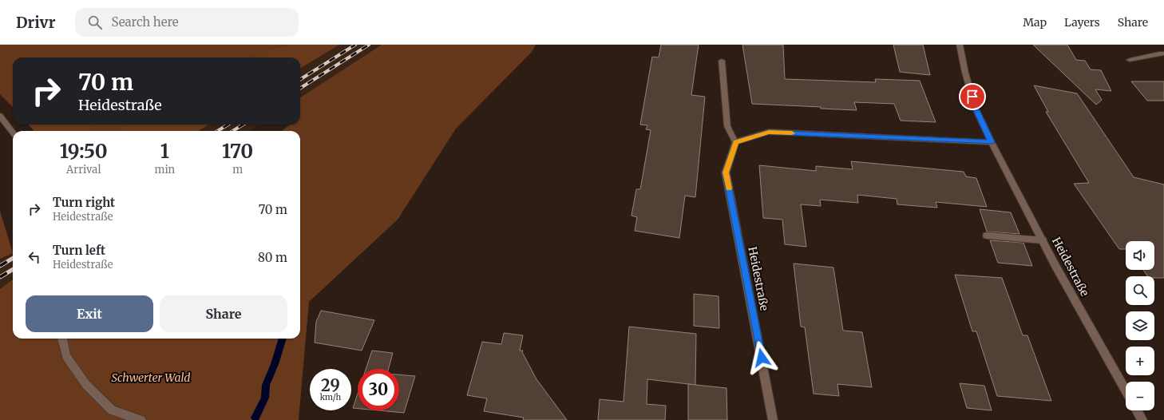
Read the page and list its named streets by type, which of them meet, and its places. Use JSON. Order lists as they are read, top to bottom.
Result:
{
  "streets": {
    "street": ["Heidestraße"]
  },
  "parks": ["Schwerter Wald"],
  "page": {
    "header": "Drivr",
    "search": "Search here",
    "nav": ["Map", "Layers", "Share"],
    "turn": ["70 m", "Heidestraße"],
    "eta": [
      "19:50",
      "Arrival",
      "1",
      "min",
      "170",
      "m"
    ],
    "list": [
      {
        "name": "Turn right",
        "note": "Heidestraße",
        "value": "70 m"
      },
      {
        "name": "Turn left",
        "note": "Heidestraße",
        "value": "80 m"
      }
    ],
    "map_buttons": ["+", "−"],
    "buttons": ["Exit", "Share"],
    "speed": "29 km/h",
    "limit": "30"
  }
}
